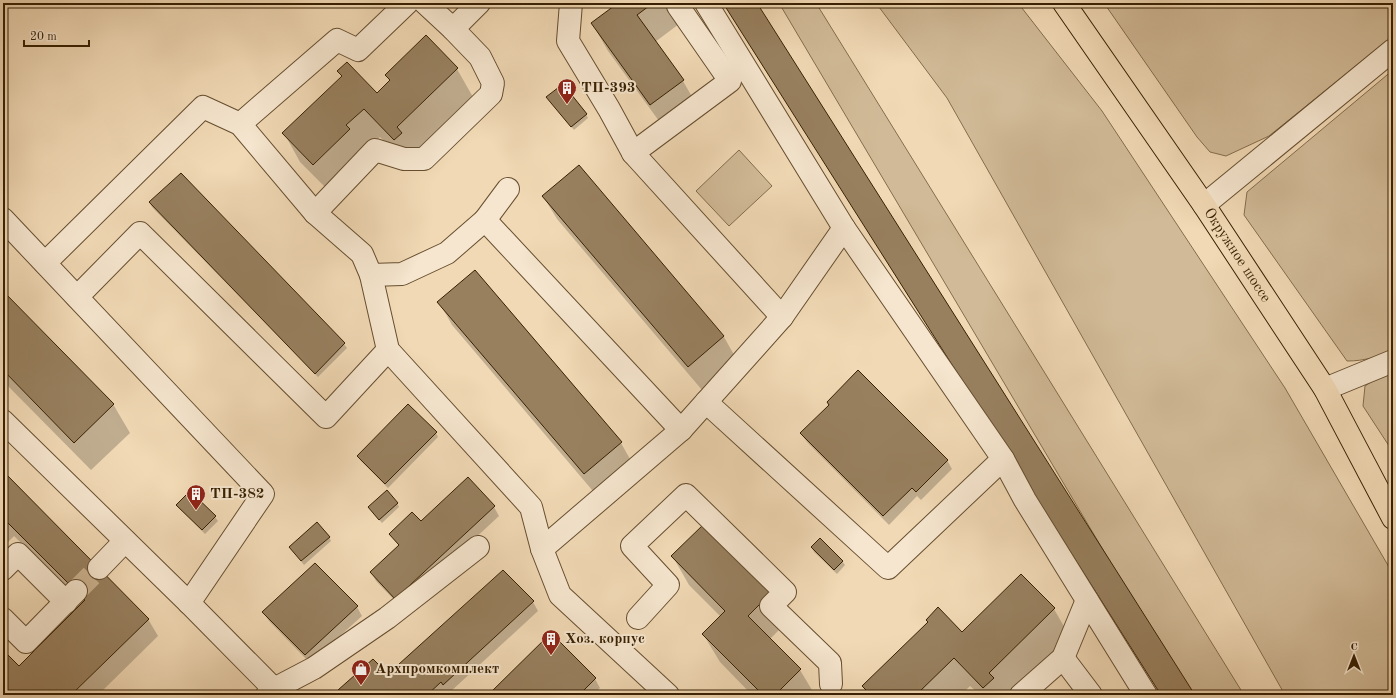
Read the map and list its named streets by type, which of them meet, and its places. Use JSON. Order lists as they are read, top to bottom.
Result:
{
  "streets": {
    "main road": ["Окружное шоссе"]
  },
  "places": {
    "building": ["ТП-393", "ТП-382", "Хоз. корпус"],
    "shop": ["Архпромкомплект"]
  },
  "scale_bar": "20 m",
  "north": "top"
}
